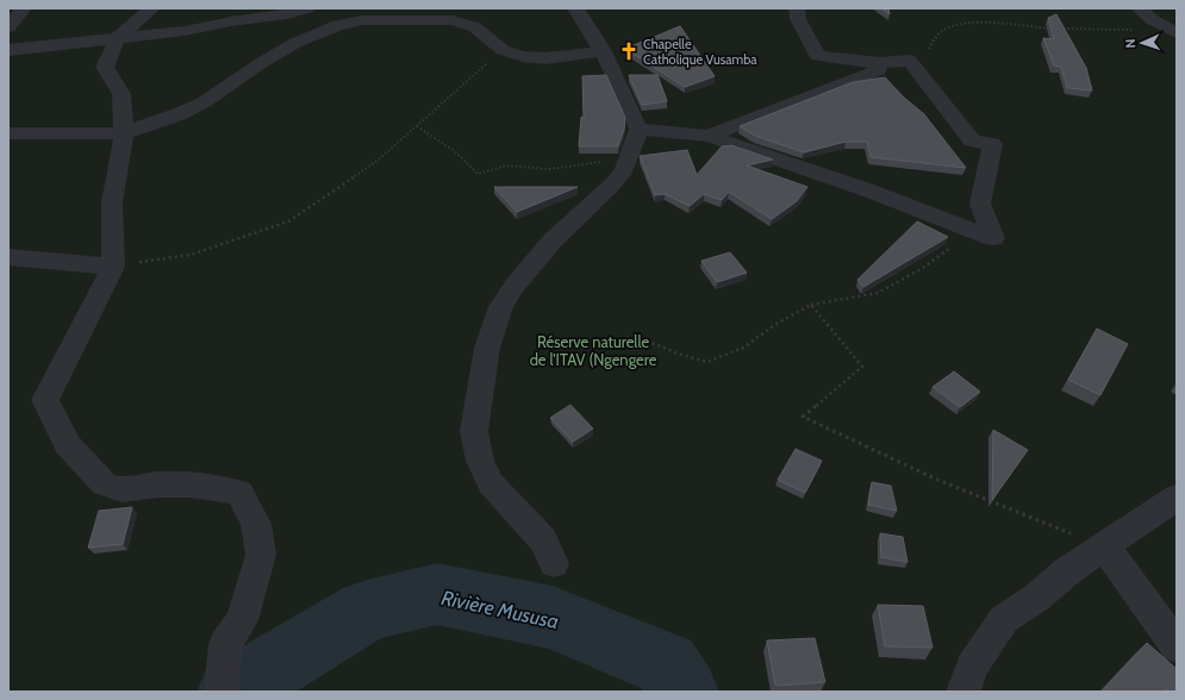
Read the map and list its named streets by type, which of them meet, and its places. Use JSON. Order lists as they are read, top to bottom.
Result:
{
  "water": ["Rivière Mususa"],
  "parks": ["Réserve naturelle de l'ITAV (Ngengere"],
  "places": {
    "church": ["Chapelle Catholique Vusamba"]
  },
  "north": "left"
}
